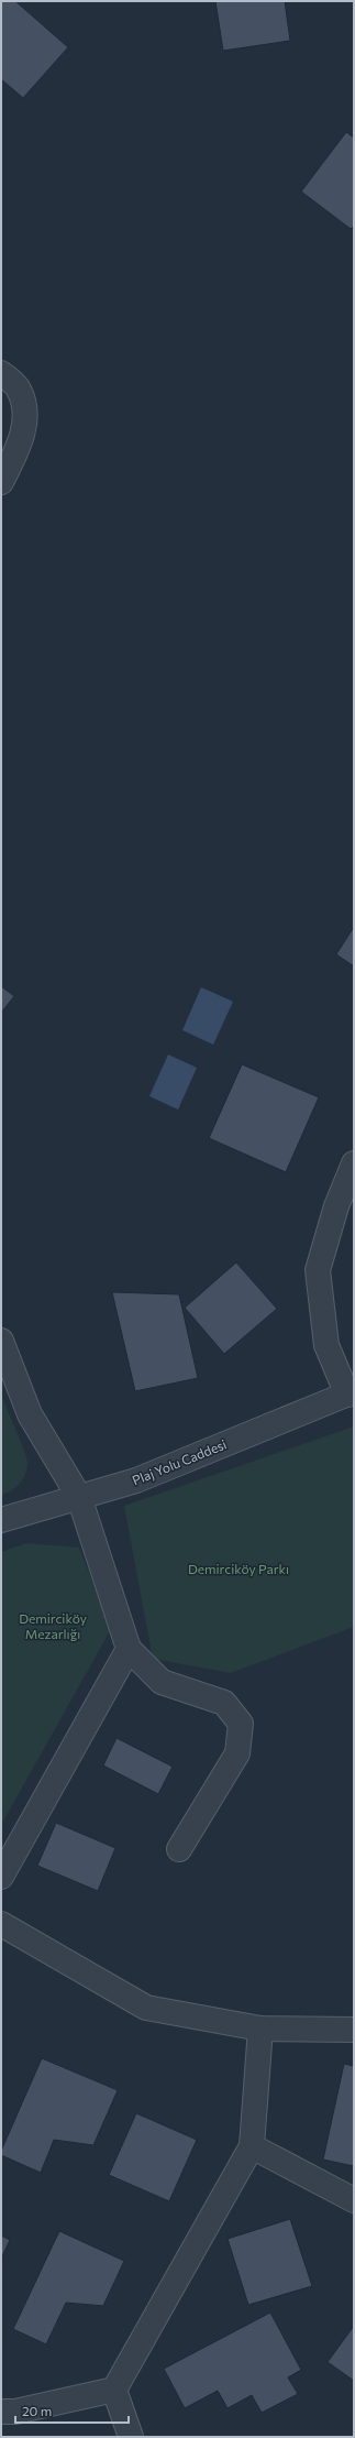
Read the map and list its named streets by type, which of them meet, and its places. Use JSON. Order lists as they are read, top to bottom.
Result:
{
  "streets": {
    "street": ["Plaj Yolu Caddesi"]
  },
  "parks": ["Demirciköy Parkı", "Demirciköy Mezarlığı"],
  "scale_bar": "20 m"
}
